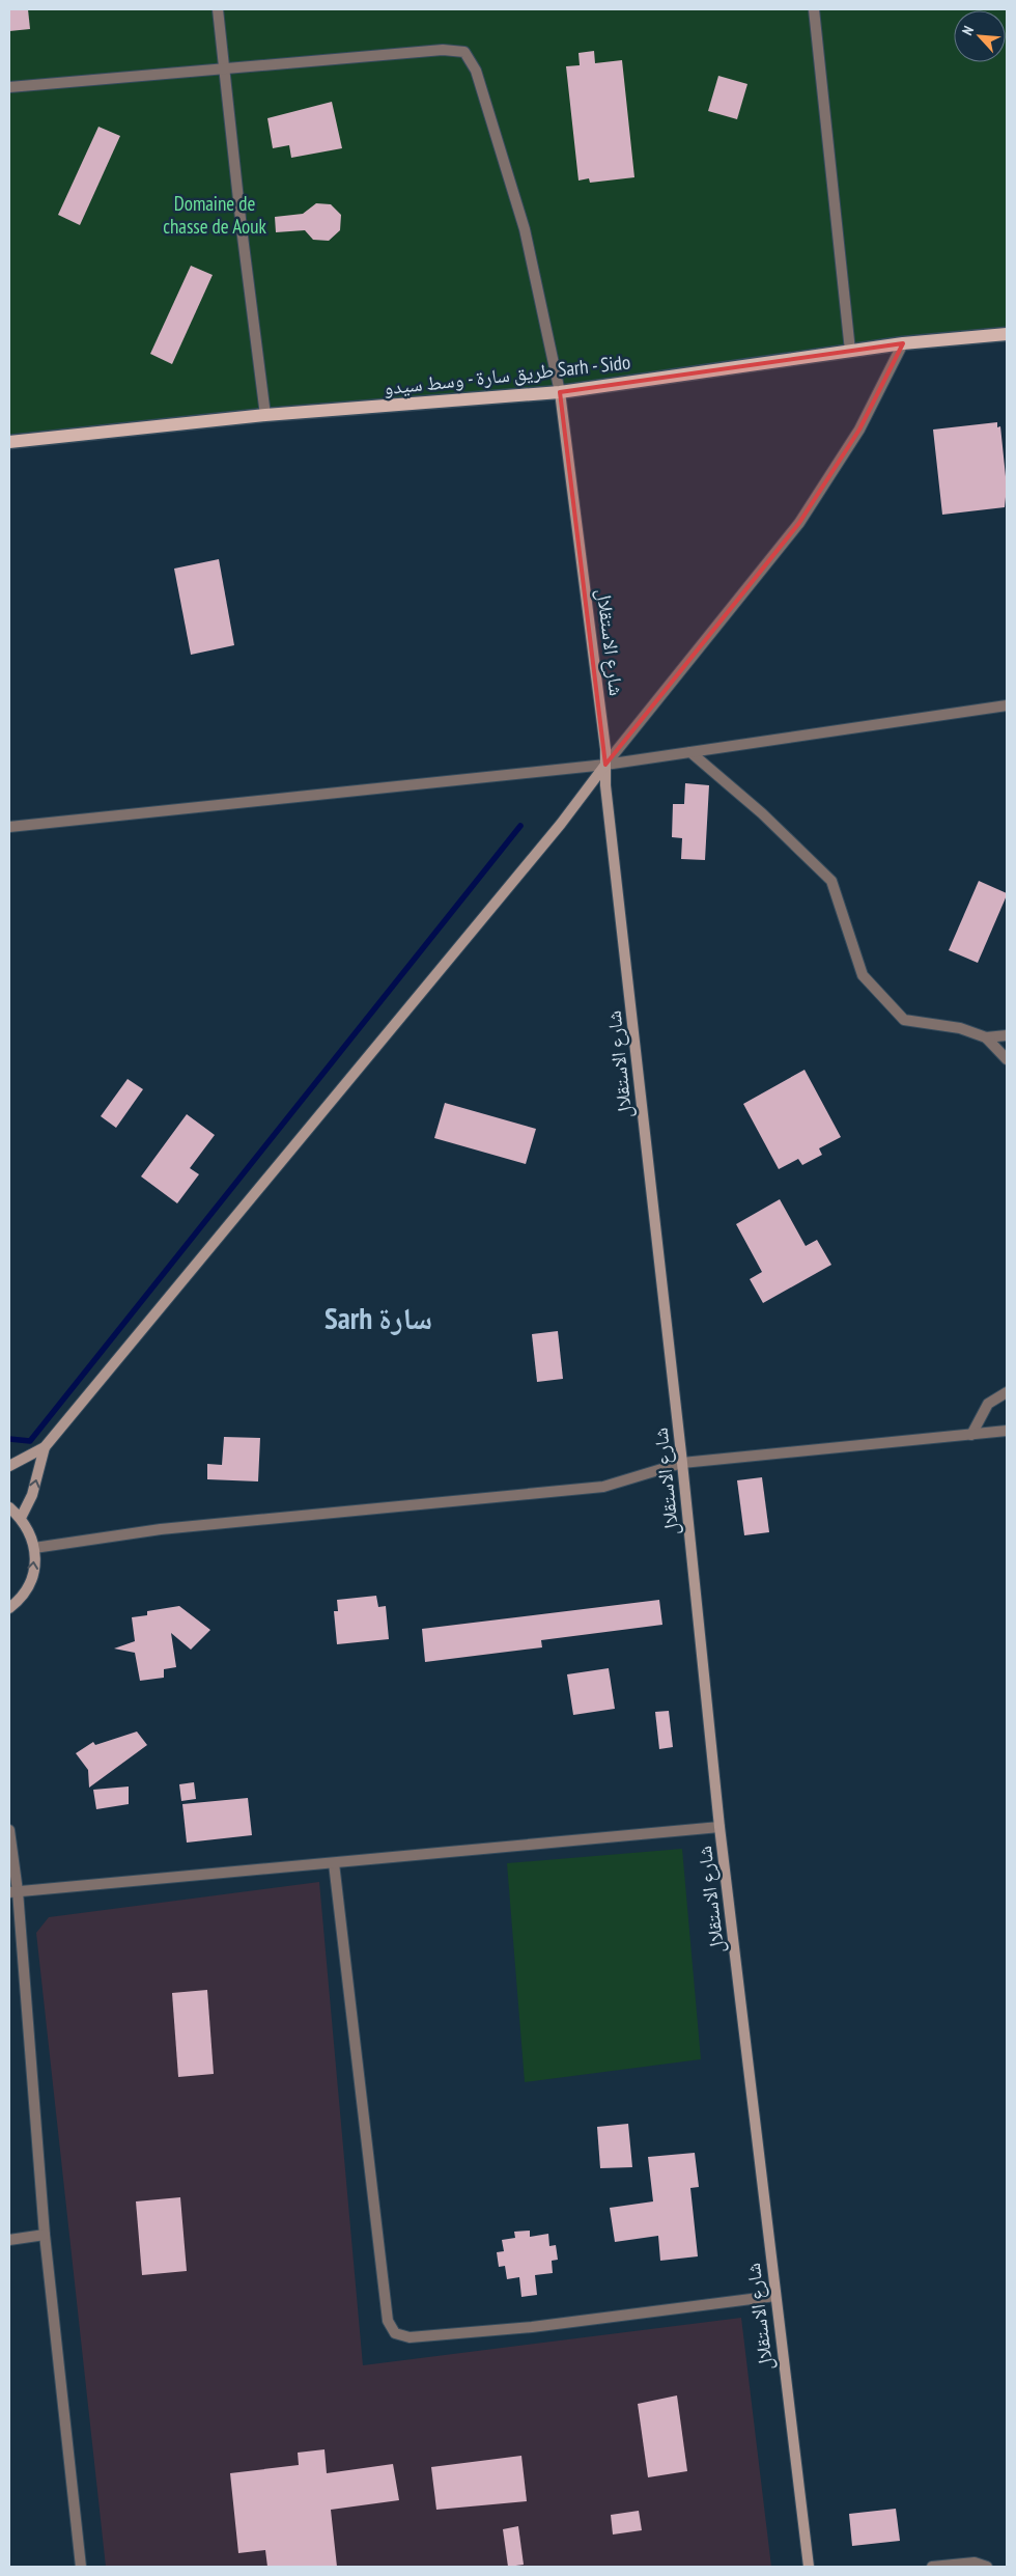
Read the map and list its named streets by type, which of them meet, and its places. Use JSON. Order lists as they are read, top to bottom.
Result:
{
  "streets": {
    "main road": ["طريق سارة - وسط سيدو Sarh - Sido"],
    "street": ["شارع الاستقلال"]
  },
  "crossings": [
    ["طريق سارة - وسط سيدو Sarh - Sido", "شارع الاستقلال"]
  ],
  "districts": ["Sarh سارة"],
  "parks": ["Domaine de chasse de Aouk"],
  "north": "top left"
}
